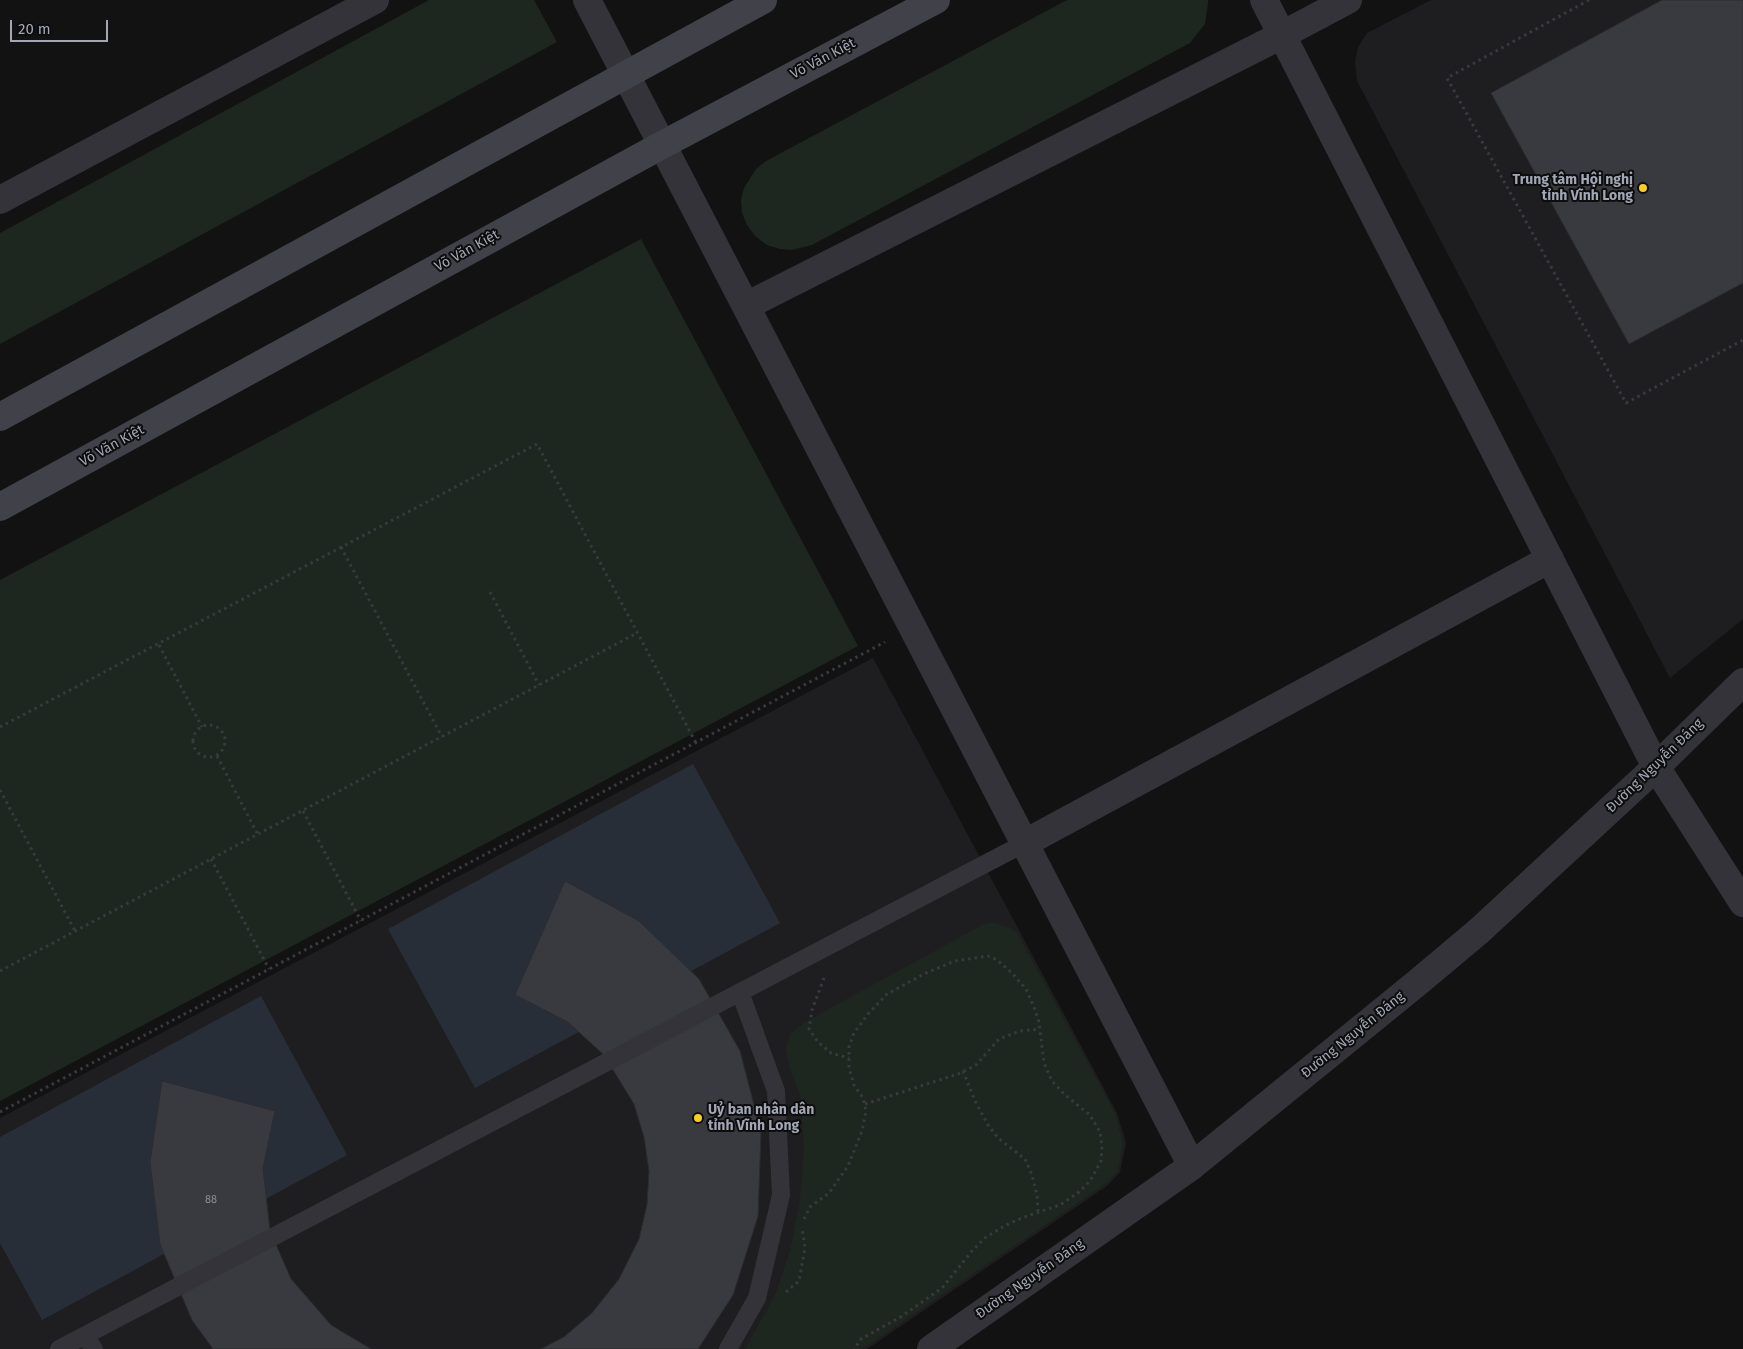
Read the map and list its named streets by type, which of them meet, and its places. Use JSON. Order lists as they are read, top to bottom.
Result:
{
  "streets": {
    "main road": ["Võ Văn Kiệt"],
    "street": ["Đường Nguyễn Đáng"]
  },
  "places": ["Trung tâm Hội nghị tỉnh Vĩnh Long", "Uỷ ban nhân dân tỉnh Vĩnh Long"],
  "house_numbers": ["88"],
  "scale_bar": "20 m"
}
